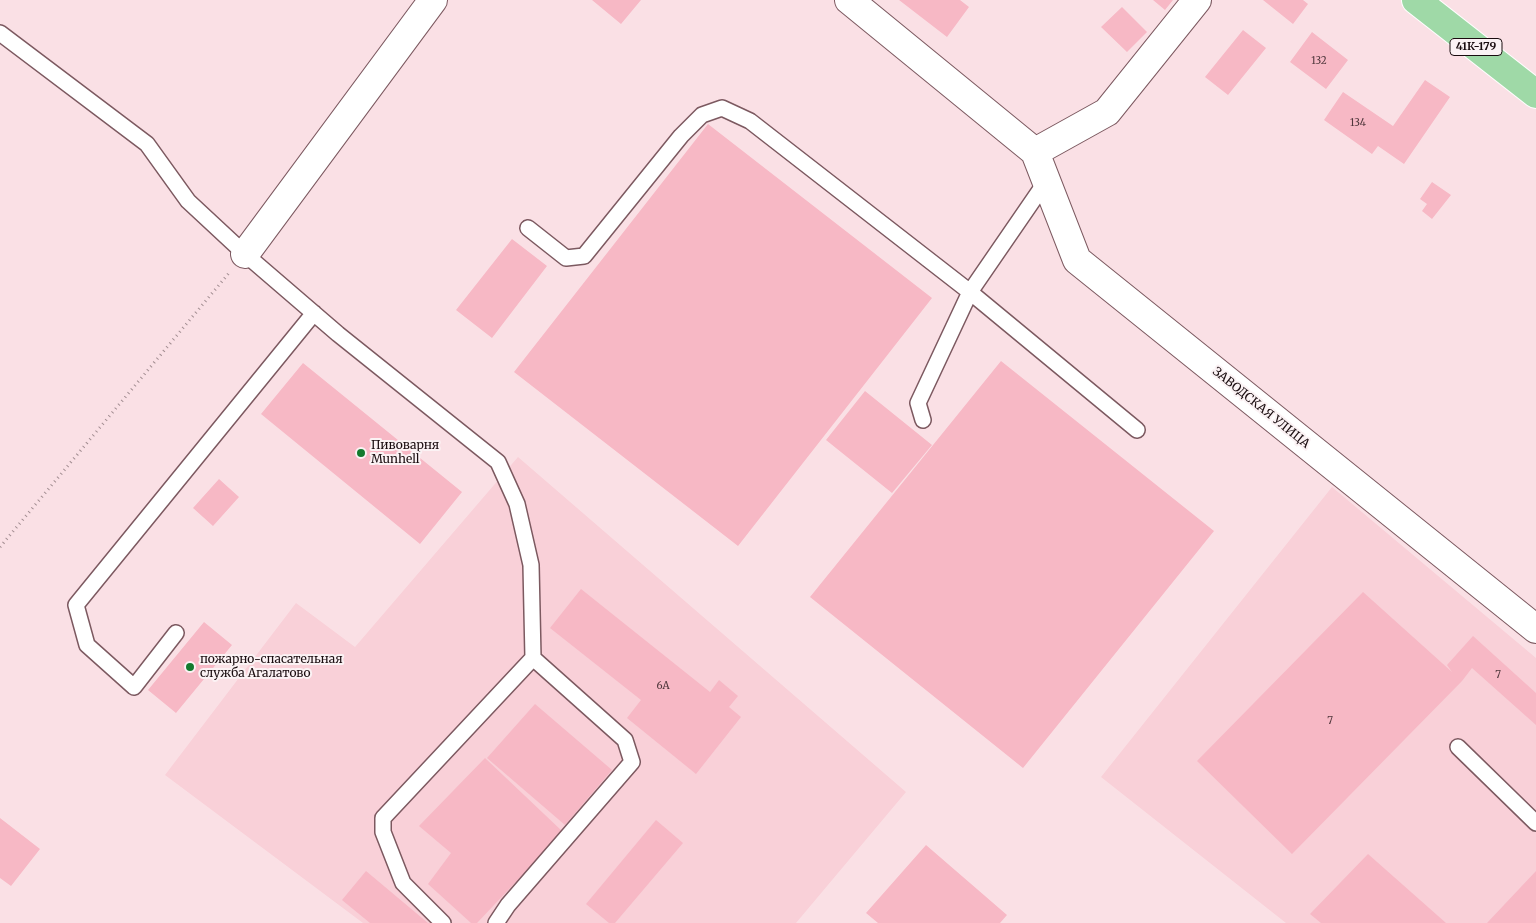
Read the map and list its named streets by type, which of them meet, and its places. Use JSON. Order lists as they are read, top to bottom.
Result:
{
  "streets": {
    "main road": ["41К-179"],
    "street": ["ЗАВОДСКАЯ УЛИЦА"]
  },
  "places": ["Пивоварня Munhell", "пожарно-спасательная служба Агалатово"],
  "house_numbers": [
    "132",
    "134",
    "7",
    "6А",
    "7"
  ]
}
